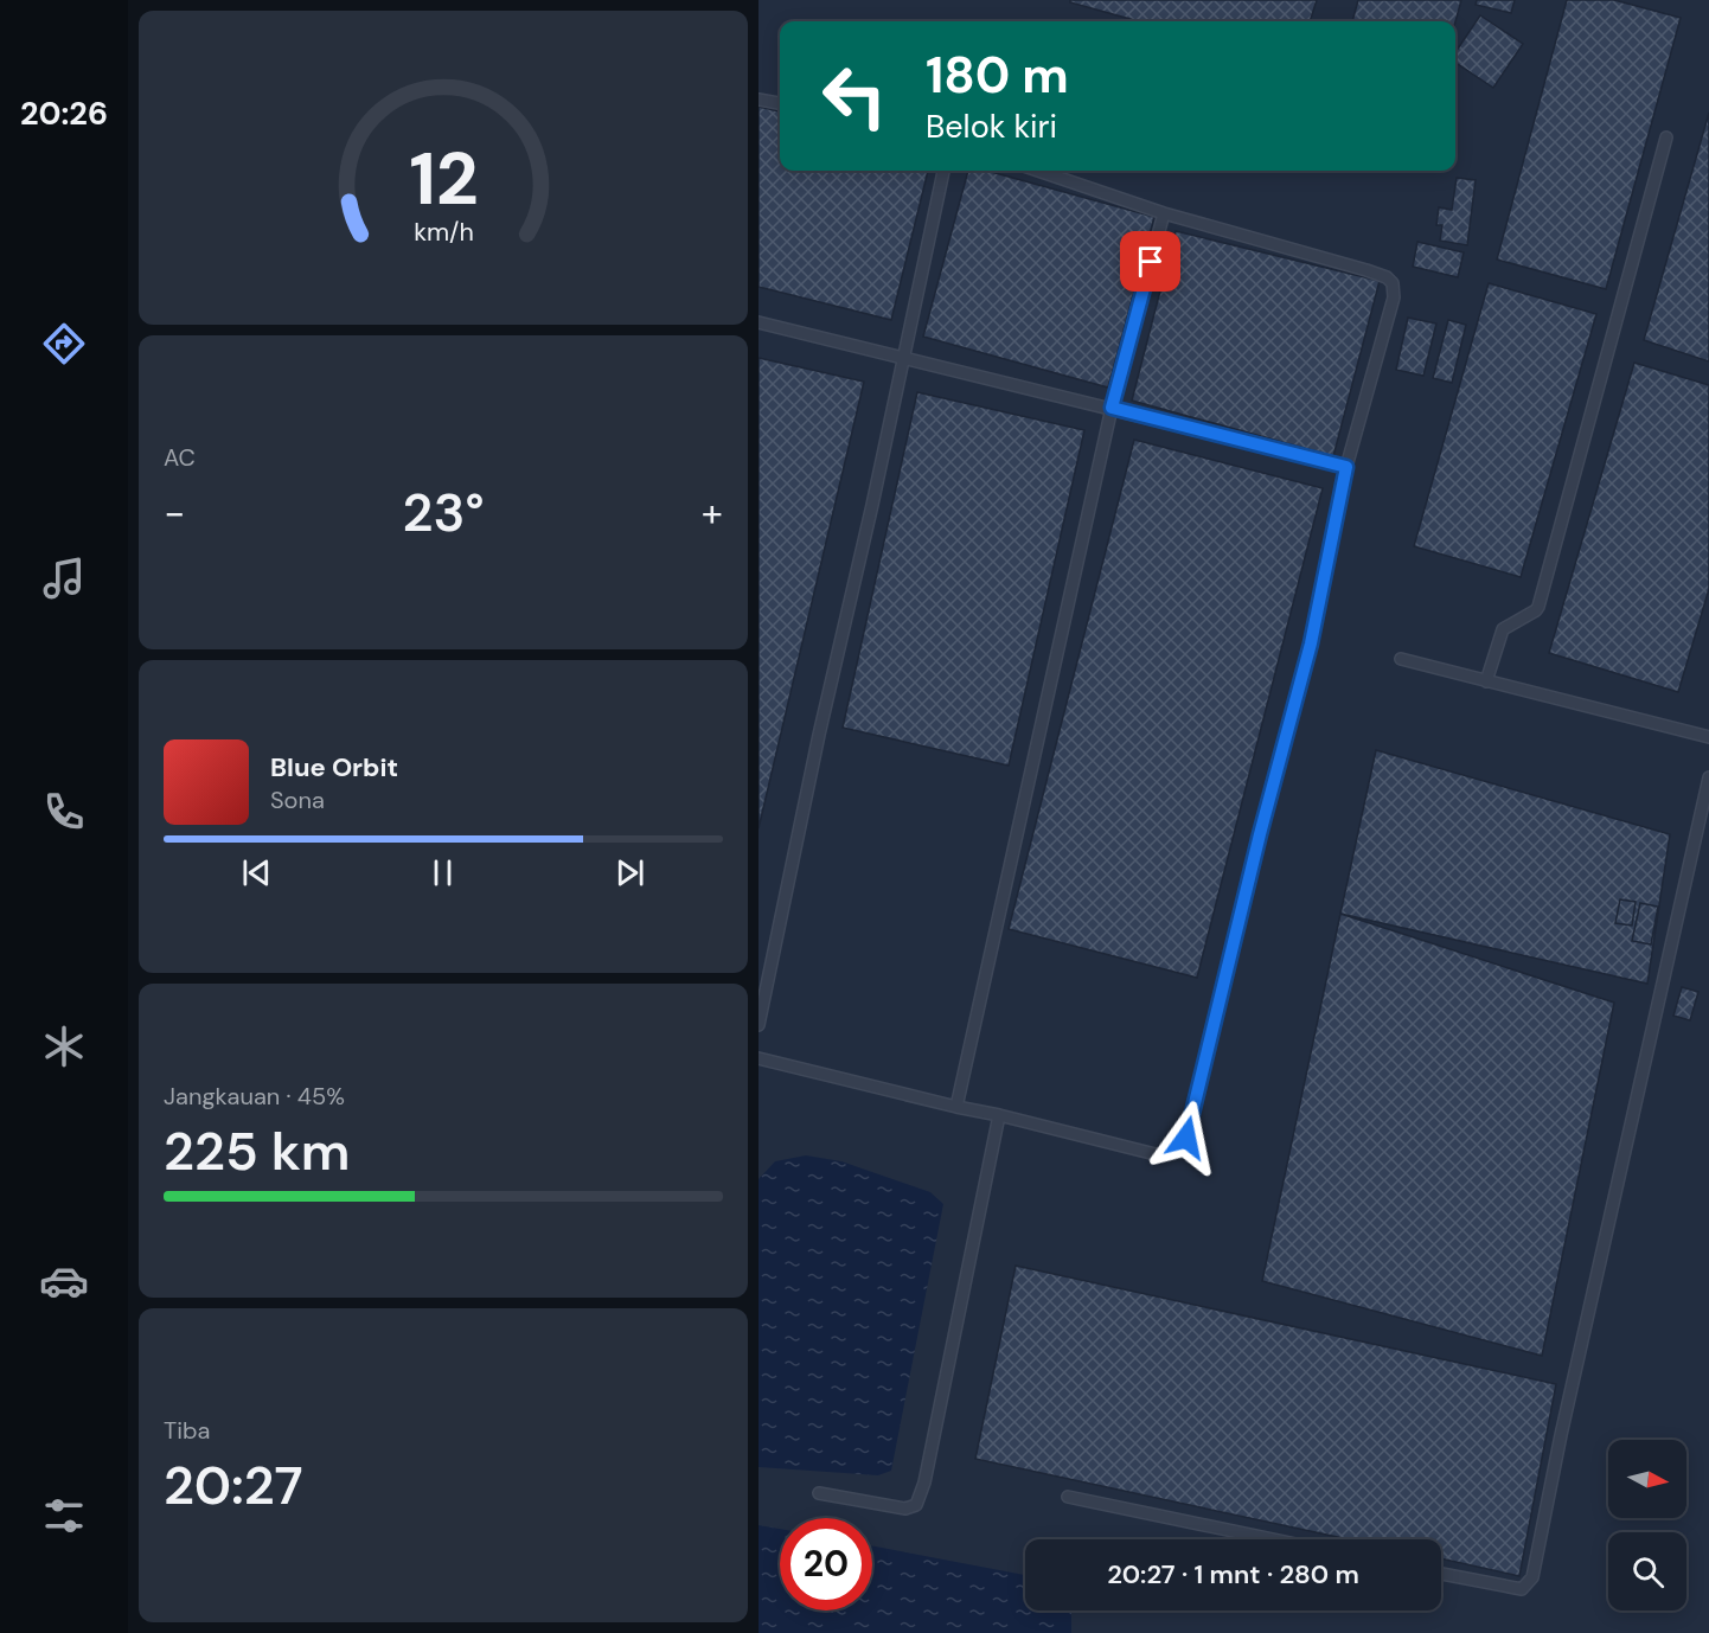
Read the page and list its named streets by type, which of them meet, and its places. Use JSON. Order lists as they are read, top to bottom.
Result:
{
  "north": "right",
  "page": {
    "tabs": "20:26",
    "turn": ["180 m", "Belok kiri"],
    "tile": [
      "AC",
      ["Jangkauan · 45%", "225 km"],
      ["Tiba", "20:27"]
    ],
    "heat": ["−", "23°", "+"],
    "song": ["Blue Orbit", "Sona"],
    "limit": "20",
    "trip": "20:27 · 1 mnt · 280 m",
    "gauge": ["12", "km/h"]
  }
}
